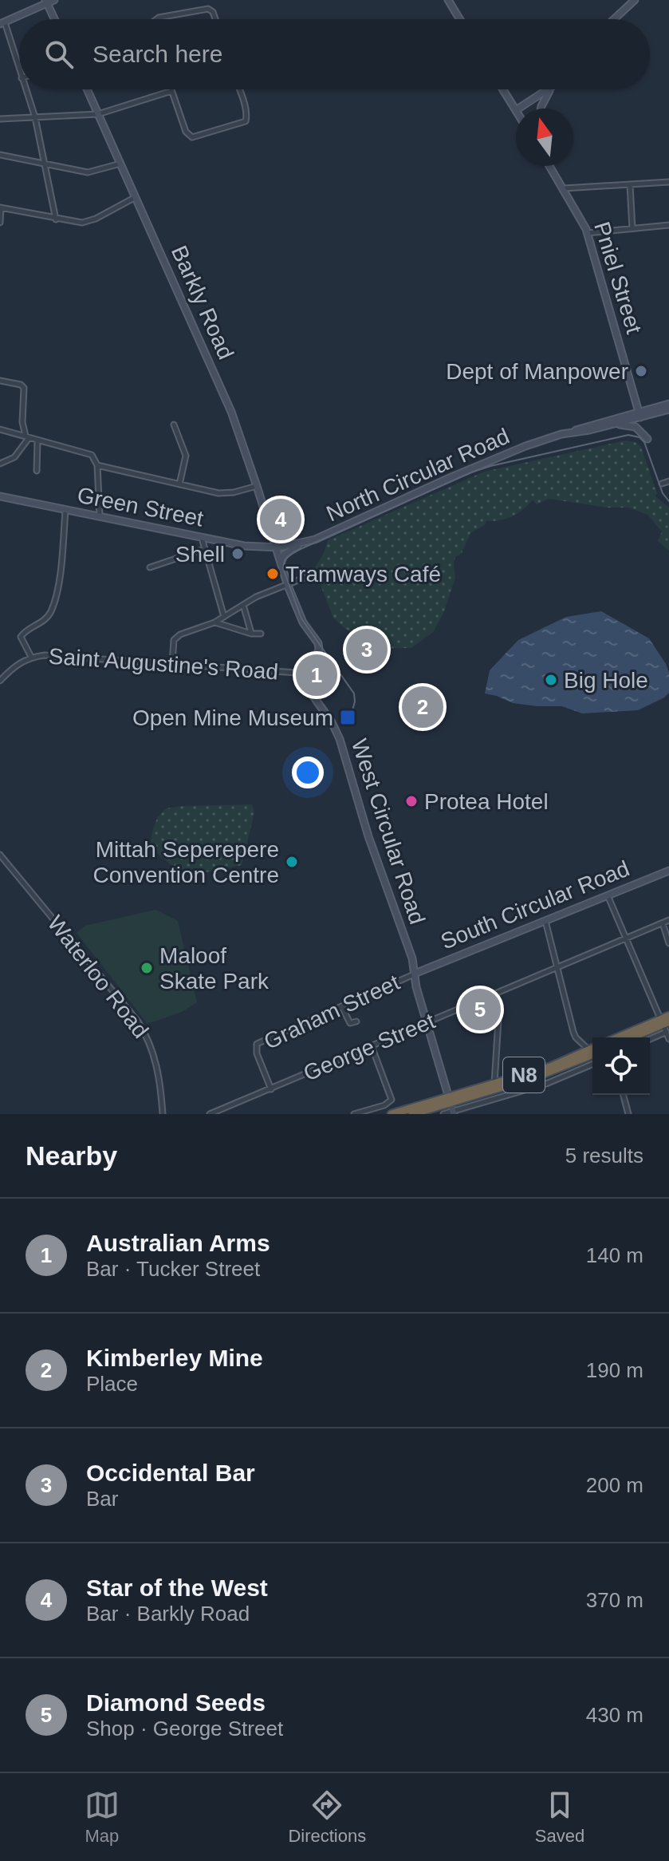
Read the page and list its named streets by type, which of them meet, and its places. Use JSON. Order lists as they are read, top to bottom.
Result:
{
  "streets": {
    "highway": ["N8"],
    "street": [
      "Pniel Street",
      "Barkly Road",
      "North Circular Road",
      "Green Street",
      "Saint Augustine's Road",
      "West Circular Road",
      "South Circular Road",
      "Waterloo Road",
      "Graham Street",
      "George Street"
    ]
  },
  "crossings": [
    ["Pniel Street", "North Circular Road"],
    ["Barkly Road", "North Circular Road"],
    ["Barkly Road", "Green Street"],
    ["Barkly Road", "Saint Augustine's Road"],
    ["Barkly Road", "West Circular Road"],
    ["North Circular Road", "Green Street"],
    ["Saint Augustine's Road", "West Circular Road"],
    ["West Circular Road", "South Circular Road"],
    ["West Circular Road", "Graham Street"],
    ["West Circular Road", "George Street"],
    ["West Circular Road", "N8"],
    ["South Circular Road", "Graham Street"],
    ["Graham Street", "George Street"]
  ],
  "places": {
    "other": [
      "Dept of Manpower",
      "Shell",
      "Tramways Café",
      "Big Hole",
      "Protea Hotel",
      "Mittah Seperepere Convention Centre",
      "Maloof Skate Park"
    ],
    "transit": ["Open Mine Museum"]
  },
  "north": "top",
  "page": {
    "search": "Search here",
    "pins": [
      "4",
      "3",
      "1",
      "2",
      "5"
    ],
    "heading": ["Nearby", "5 results"],
    "list": [
      {
        "mark": "1",
        "name": "Australian Arms",
        "note": "Bar · Tucker Street",
        "value": "140 m"
      },
      {
        "mark": "2",
        "name": "Kimberley Mine",
        "note": "Place",
        "value": "190 m"
      },
      {
        "mark": "3",
        "name": "Occidental Bar",
        "note": "Bar",
        "value": "200 m"
      },
      {
        "mark": "4",
        "name": "Star of the West",
        "note": "Bar · Barkly Road",
        "value": "370 m"
      },
      {
        "mark": "5",
        "name": "Diamond Seeds",
        "note": "Shop · George Street",
        "value": "430 m"
      }
    ],
    "nav": ["Map", "Directions", "Saved"]
  }
}
